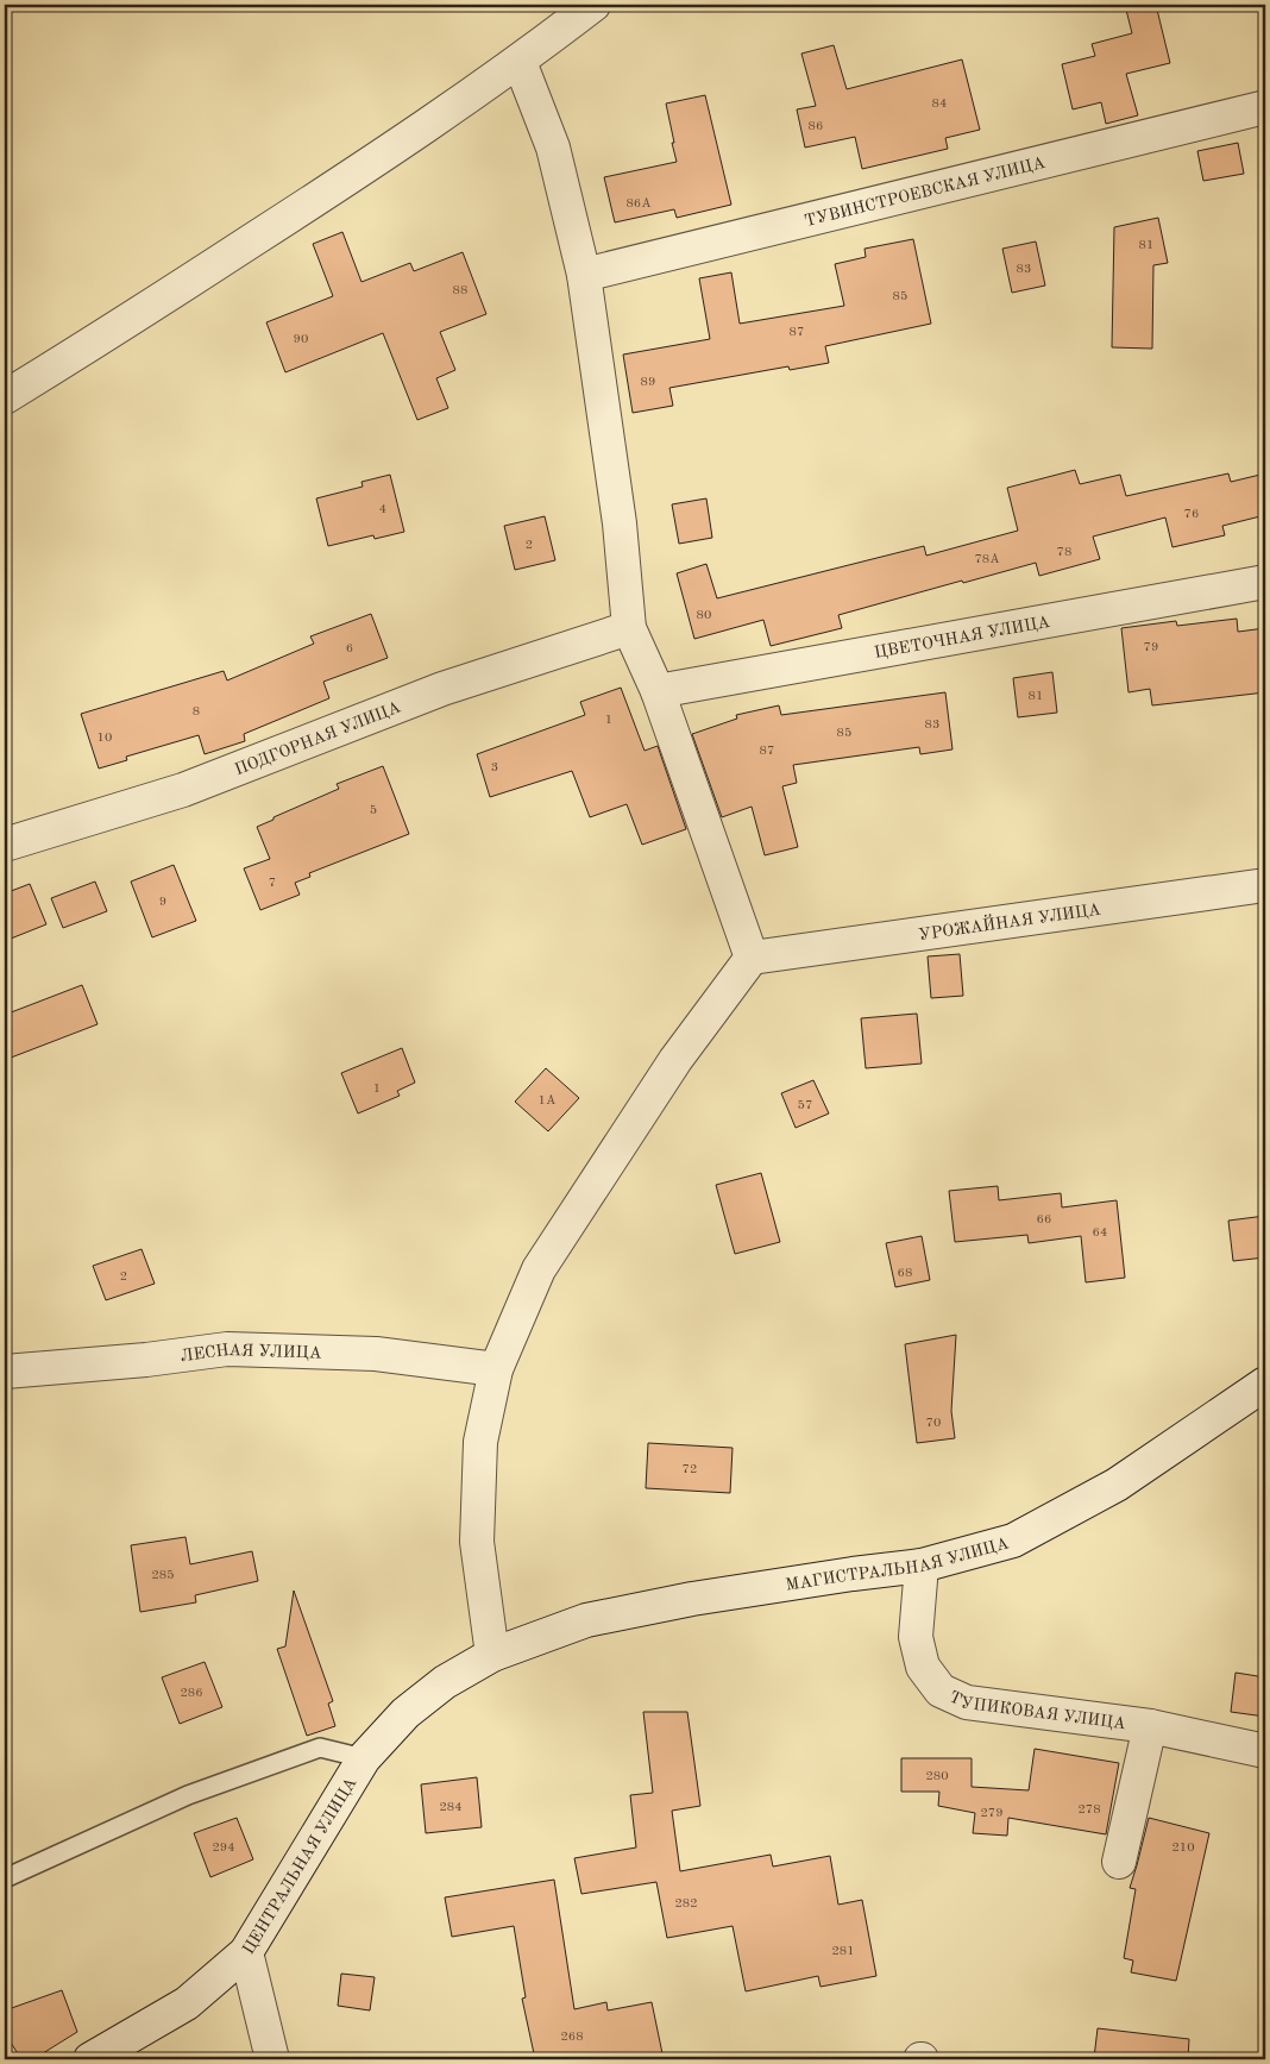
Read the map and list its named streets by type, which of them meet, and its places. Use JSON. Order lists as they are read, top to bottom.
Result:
{
  "streets": {
    "street": [
      "ТУВИНСТРОЕВСКАЯ УЛИЦА",
      "ЦВЕТОЧНАЯ УЛИЦА",
      "ПОДГОРНАЯ УЛИЦА",
      "УРОЖАЙНАЯ УЛИЦА",
      "ЛЕСНАЯ УЛИЦА",
      "МАГИСТРАЛЬНАЯ УЛИЦА",
      "ТУПИКОВАЯ УЛИЦА",
      "ЦЕНТРАЛЬНАЯ УЛИЦА"
    ]
  },
  "crossings": [
    ["МАГИСТРАЛЬНАЯ УЛИЦА", "ТУПИКОВАЯ УЛИЦА"],
    ["МАГИСТРАЛЬНАЯ УЛИЦА", "ЦЕНТРАЛЬНАЯ УЛИЦА"]
  ],
  "house_numbers": [
    "84",
    "86",
    "86А",
    "81",
    "83",
    "88",
    "85",
    "87",
    "90",
    "89",
    "4",
    "76",
    "2",
    "78",
    "78А",
    "80",
    "79",
    "6",
    "81",
    "8",
    "1",
    "83",
    "85",
    "10",
    "87",
    "3",
    "5",
    "7",
    "9",
    "1",
    "1А",
    "57",
    "66",
    "64",
    "68",
    "2",
    "70",
    "72",
    "285",
    "286",
    "280",
    "284",
    "278",
    "279",
    "294",
    "210",
    "282",
    "281",
    "268"
  ]
}
